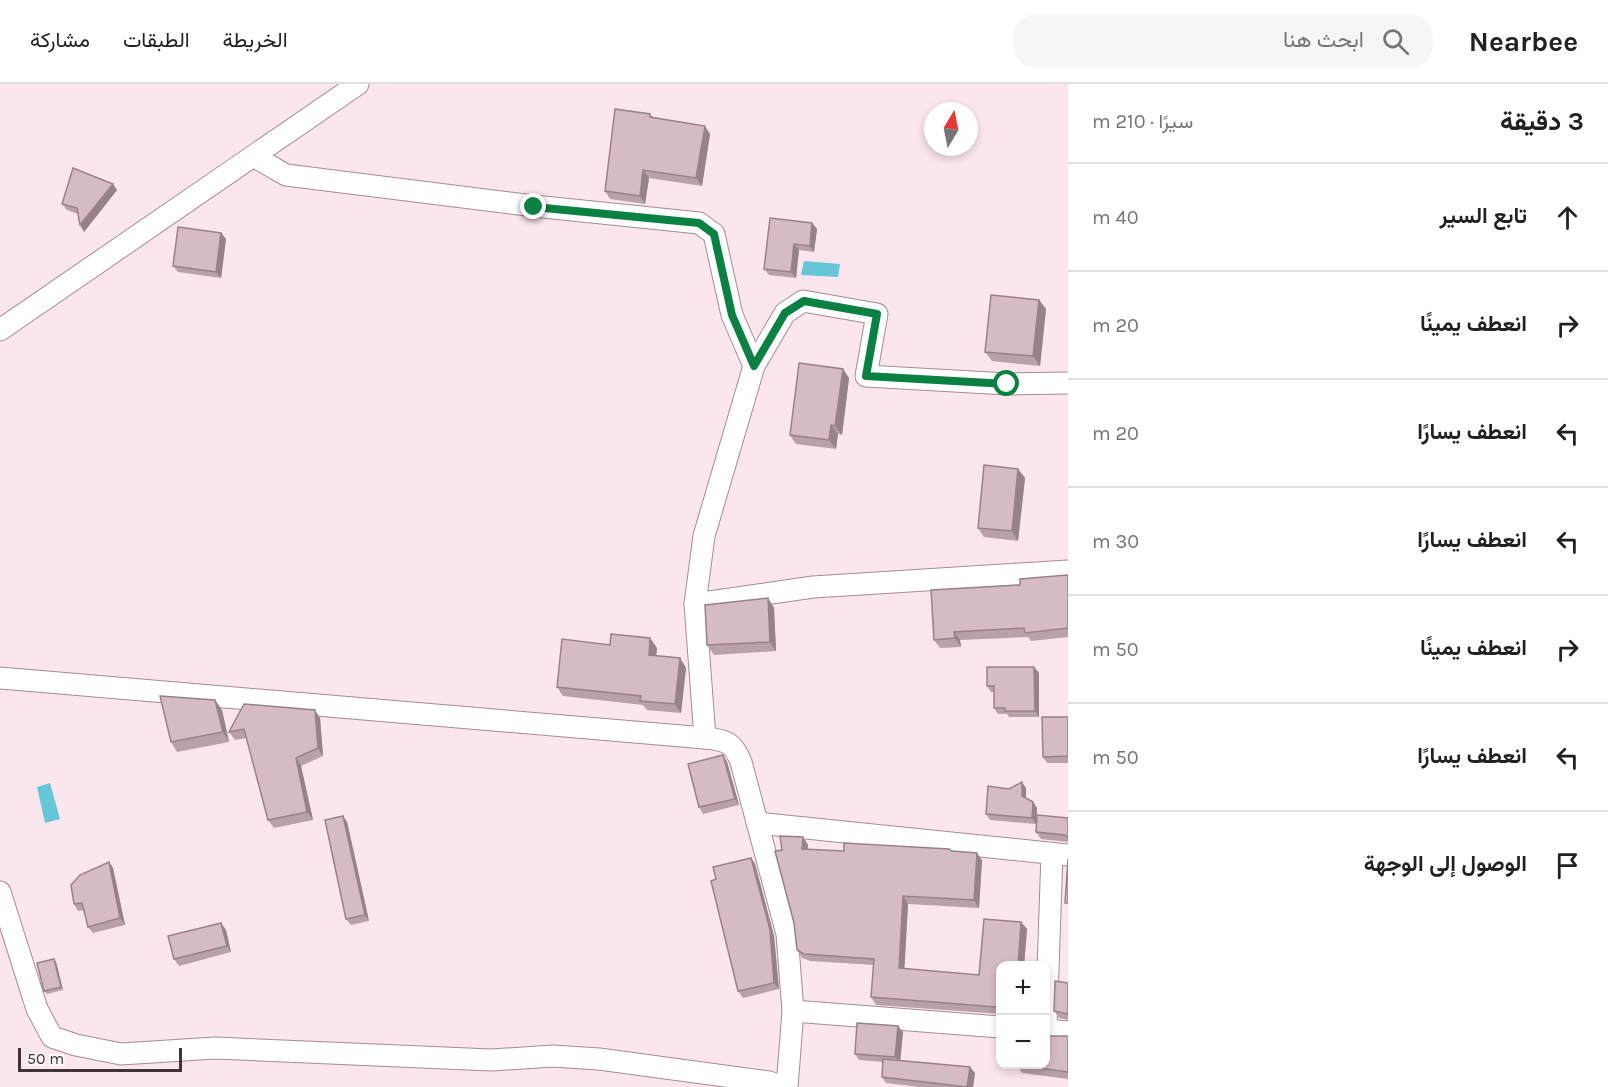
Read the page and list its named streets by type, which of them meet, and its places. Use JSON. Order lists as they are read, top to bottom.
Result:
{
  "scale_bar": "50 m",
  "north": "top",
  "page": {
    "header": "Nearbee",
    "search": "ابحث هنا",
    "nav": ["الخريطة", "الطبقات", "مشاركة"],
    "heading": ["3 دقيقة", "سيرًا · 210 m"],
    "list": [
      ["تابع السير", "40 m"],
      ["انعطف يمينًا", "20 m"],
      ["انعطف يسارًا", "20 m"],
      ["انعطف يسارًا", "30 m"],
      ["انعطف يمينًا", "50 m"],
      ["انعطف يسارًا", "50 m"],
      "الوصول إلى الوجهة"
    ],
    "map_buttons": ["+", "−"],
    "scale": "50 m"
  }
}
